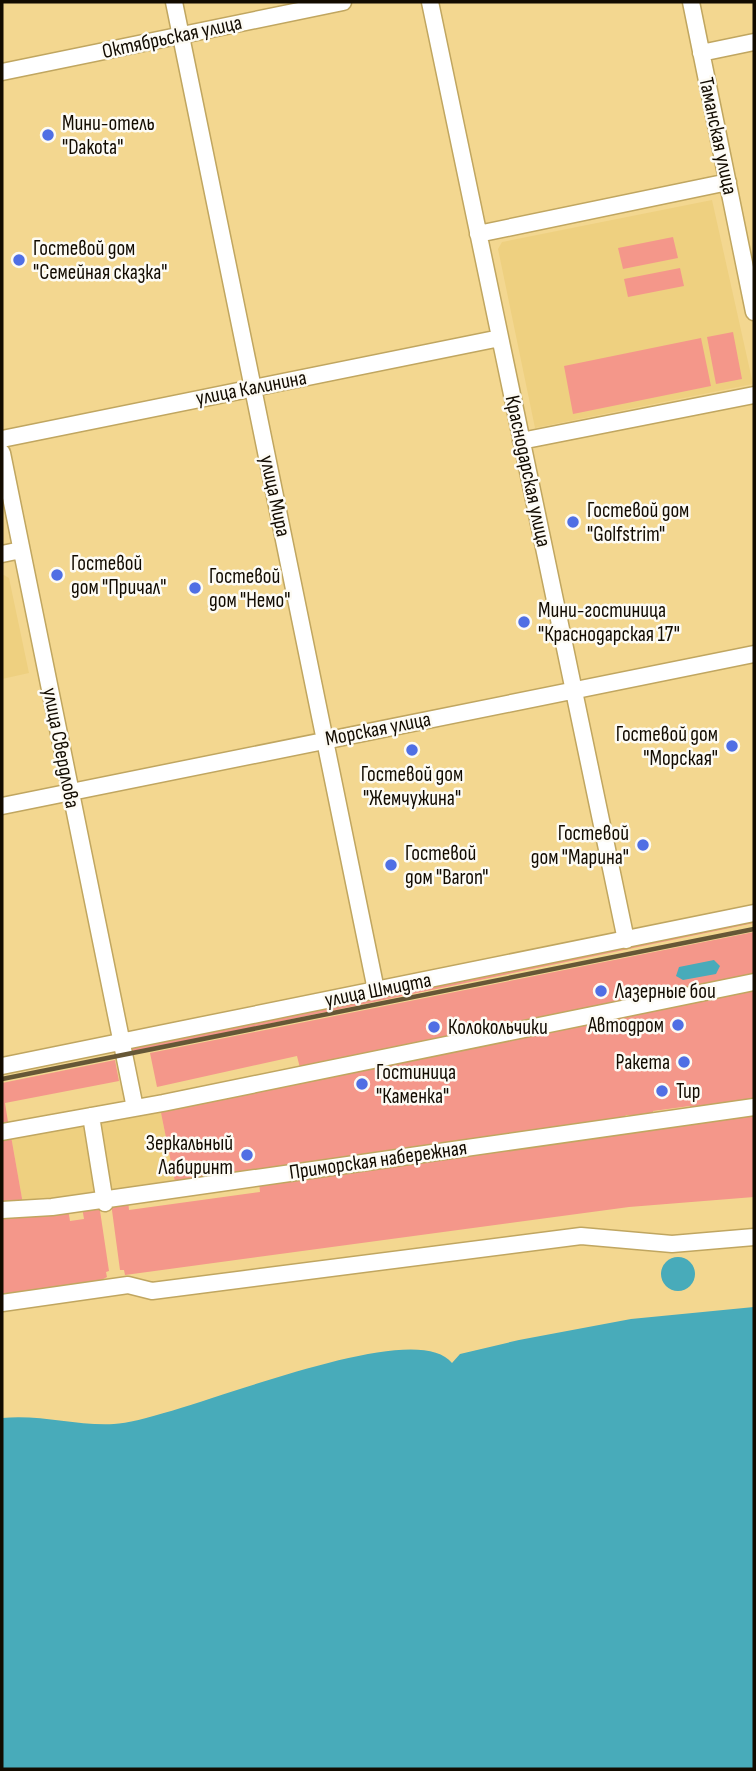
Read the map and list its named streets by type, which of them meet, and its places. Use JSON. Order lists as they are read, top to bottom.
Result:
{
  "streets": {
    "street": [
      "Октябрьская улица",
      "Таманская улица",
      "улица Калинина",
      "Краснодарская улица",
      "улица Мира",
      "Морская улица",
      "улица Свердлова",
      "улица Шмидта",
      "Приморская набережная"
    ]
  },
  "crossings": [
    ["Октябрьская улица", "улица Мира"],
    ["улица Калинина", "Краснодарская улица"],
    ["улица Калинина", "улица Мира"],
    ["Краснодарская улица", "Морская улица"],
    ["Краснодарская улица", "улица Шмидта"],
    ["улица Мира", "Морская улица"],
    ["улица Мира", "улица Шмидта"],
    ["Морская улица", "улица Свердлова"],
    ["улица Свердлова", "улица Шмидта"]
  ],
  "places": [
    "Мини-отель \"Dakota\"",
    "Гостевой дом \"Семейная сказка\"",
    "Гостевой дом \"Golfstrim\"",
    "Гостевой дом \"Причал\"",
    "Гостевой дом \"Немо\"",
    "Мини-гостиница \"Краснодарская 17\"",
    "Гостевой дом \"Морская\"",
    "Гостевой дом \"Жемчужина\"",
    "Гостевой дом \"Марина\"",
    "Гостевой дом \"Baron\"",
    "Лазерные бои",
    "Автодром",
    "Колокольчики",
    "Ракета",
    "Гостиница \"Каменка\"",
    "Тир",
    "Зеркальный Лабиринт"
  ]
}
